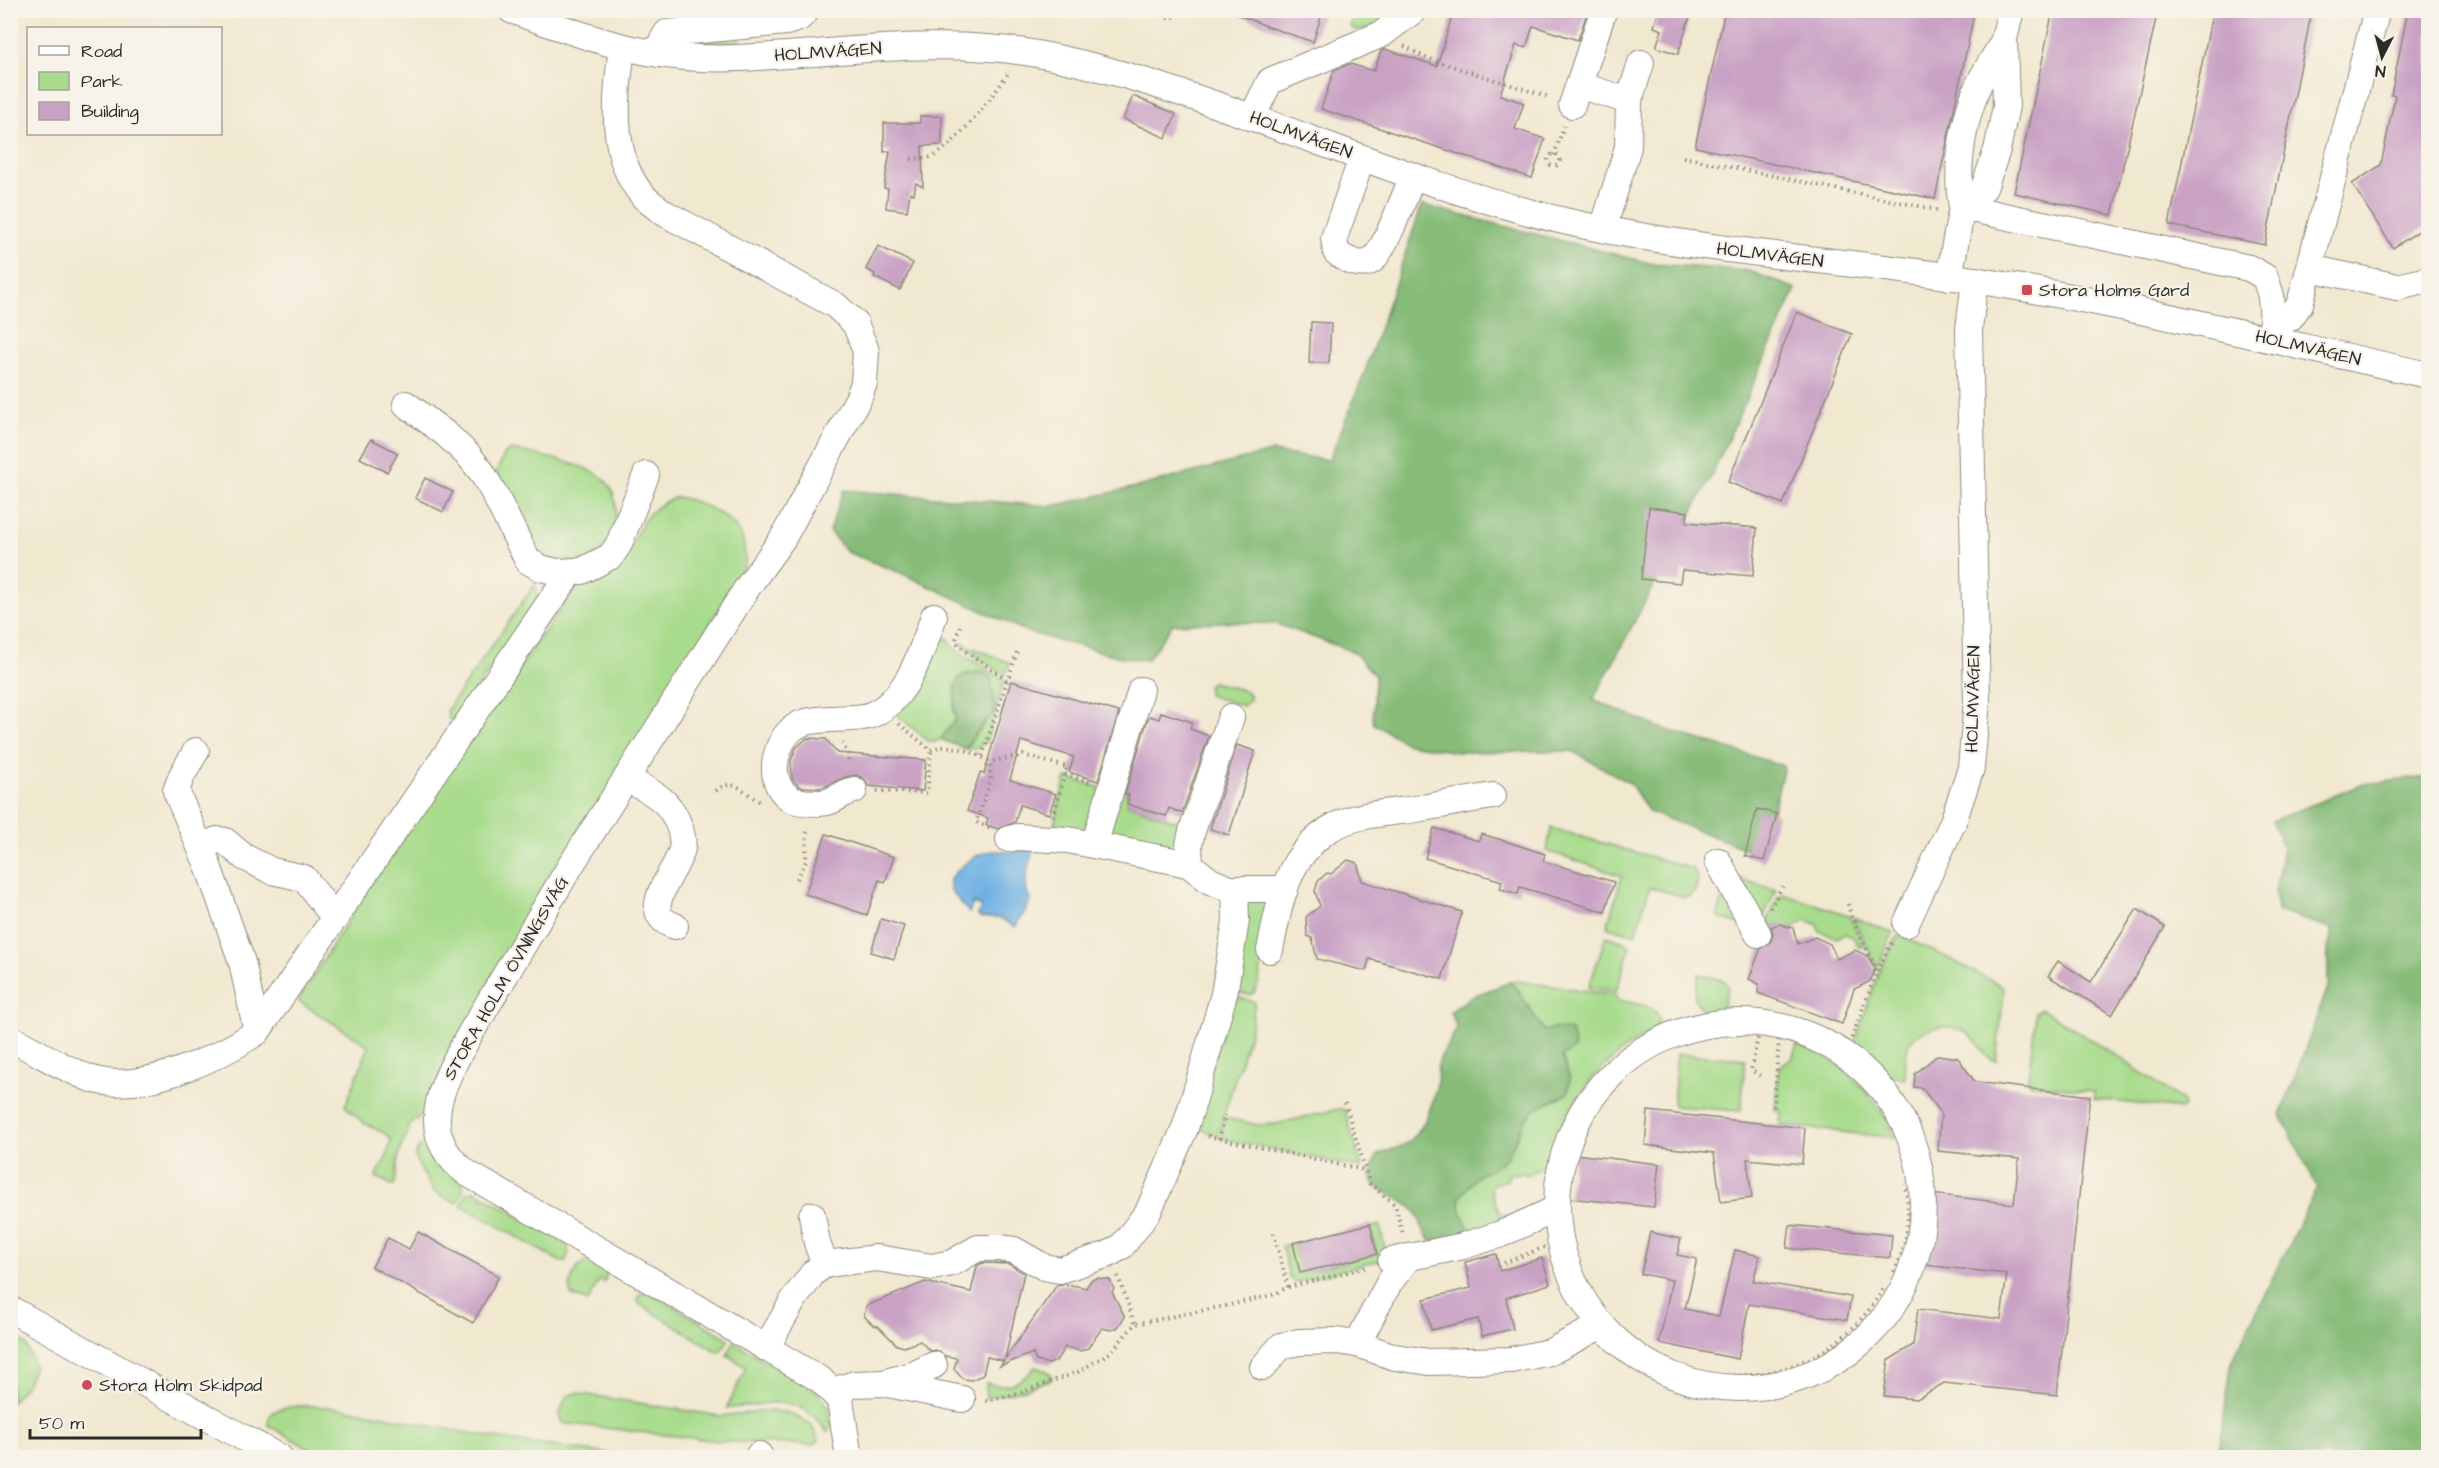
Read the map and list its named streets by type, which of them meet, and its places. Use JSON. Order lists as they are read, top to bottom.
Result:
{
  "streets": {
    "street": ["HOLMVÄGEN", "STORA HOLM ÖVNINGSVÄG"]
  },
  "crossings": [
    ["HOLMVÄGEN", "STORA HOLM ÖVNINGSVÄG"]
  ],
  "places": {
    "transit": ["Stora Holms Gård"],
    "other": ["Stora Holm Skidpad"]
  },
  "legend": ["Road", "Park", "Building"],
  "scale_bar": "50 m",
  "north": "bottom"
}
